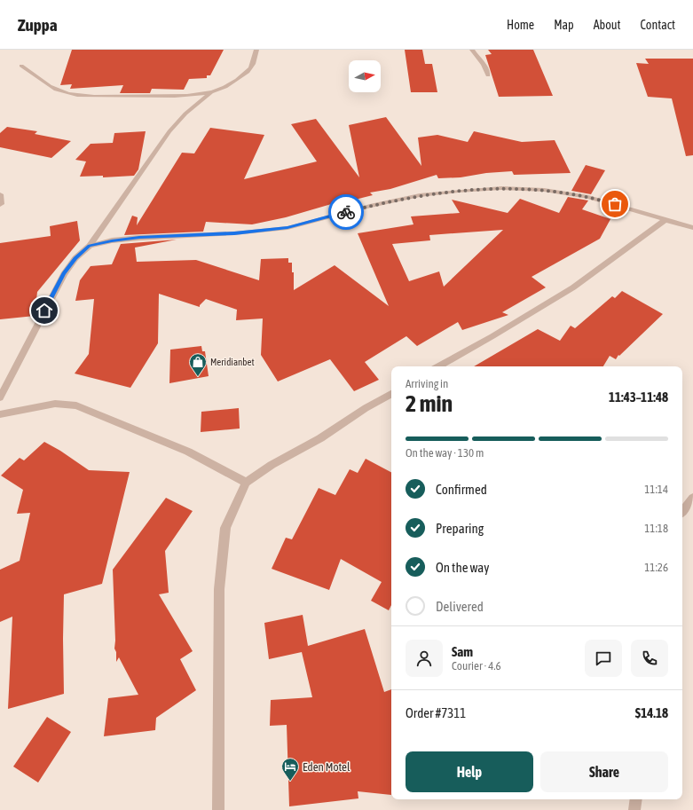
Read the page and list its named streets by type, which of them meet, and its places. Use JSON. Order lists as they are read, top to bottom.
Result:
{
  "places": {
    "shop": ["Meridianbet"],
    "hotel": ["Eden Motel"]
  },
  "north": "right",
  "page": {
    "header": "Zuppa",
    "nav": [
      "Home",
      "Map",
      "About",
      "Contact"
    ],
    "heading": ["2 min", "Arriving in", "11:43–11:48"],
    "panel": [
      "Sam",
      "Courier · 4.6",
      "Order #7311",
      "$14.18"
    ],
    "bar": "On the way · 130 m",
    "list": [
      ["Confirmed", "11:14"],
      ["Preparing", "11:18"],
      ["On the way", "11:26"],
      "Delivered"
    ],
    "buttons": ["Help", "Share"]
  }
}
